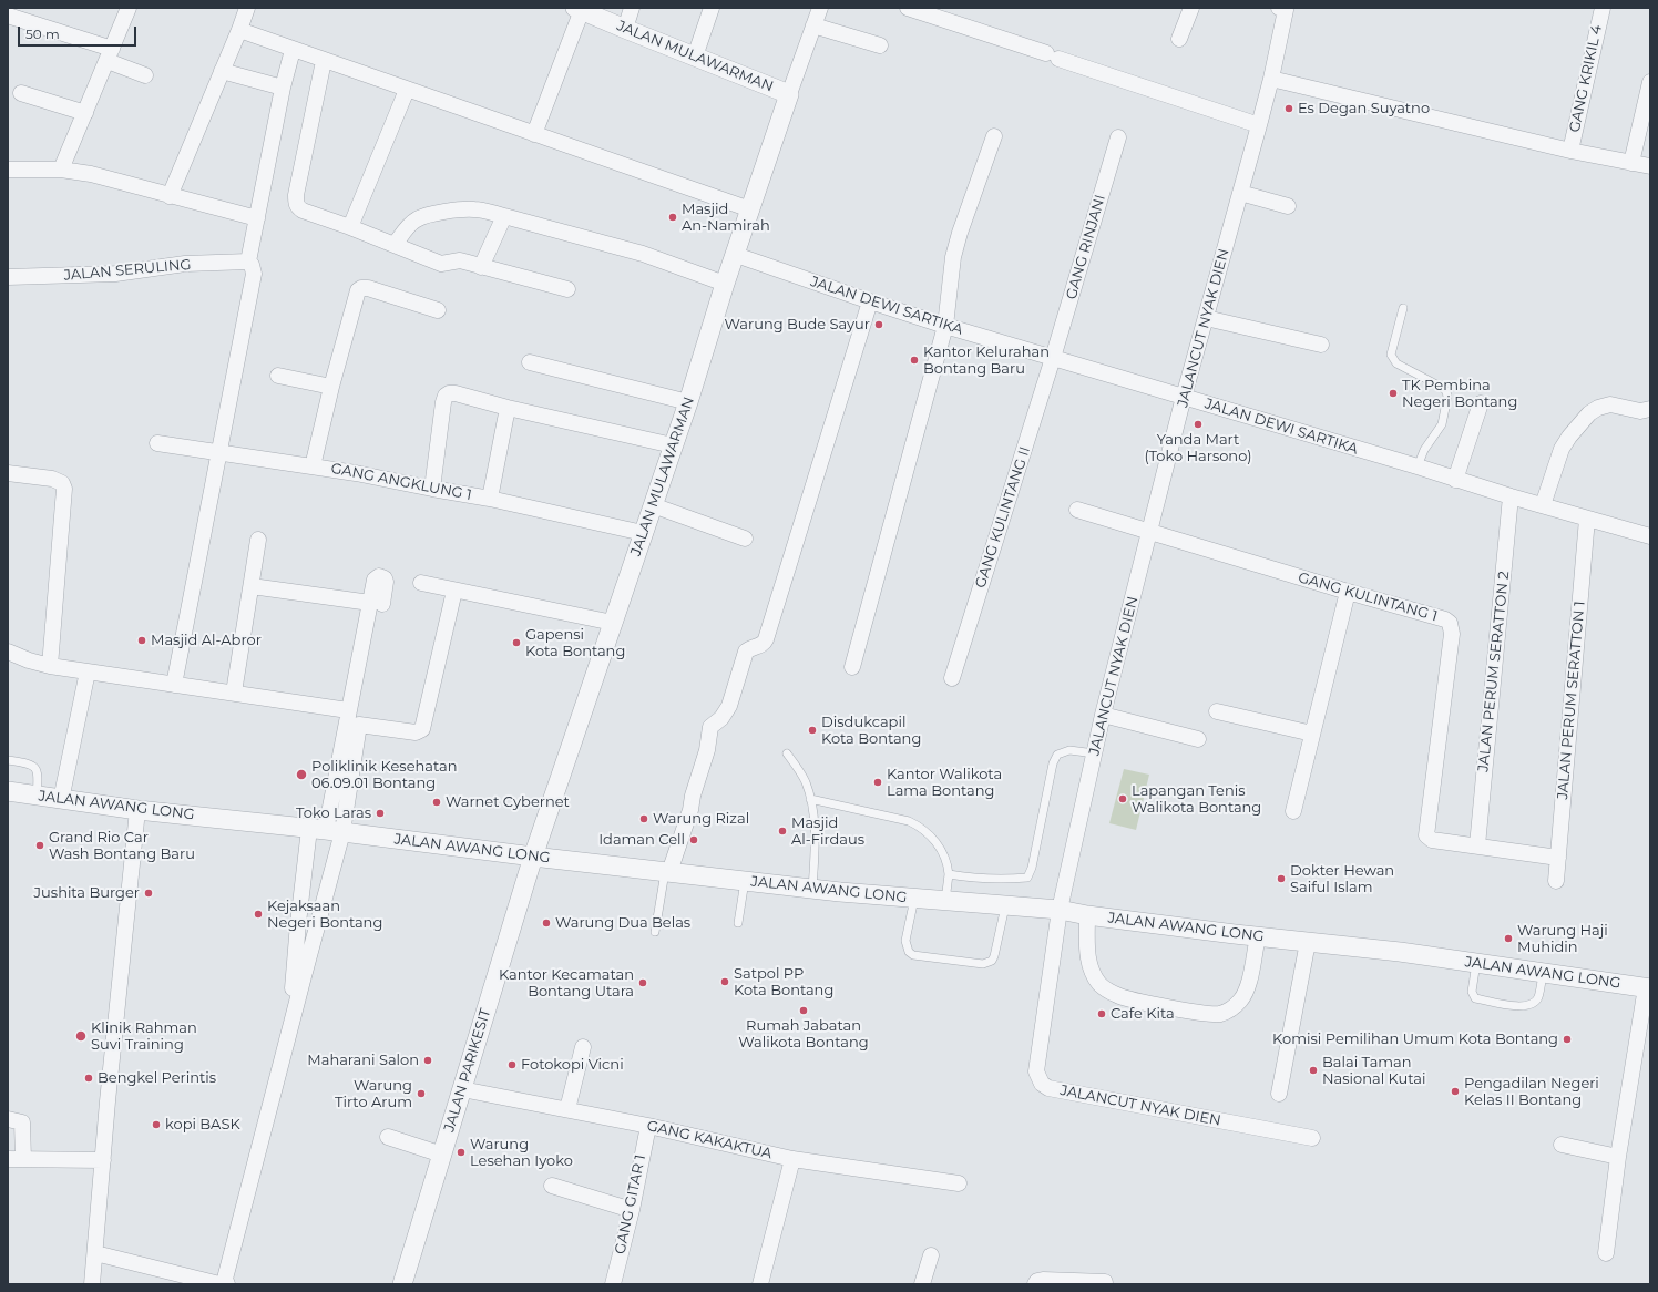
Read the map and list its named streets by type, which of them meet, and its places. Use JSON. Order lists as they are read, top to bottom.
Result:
{
  "streets": {
    "street": [
      "JALAN MULAWARMAN",
      "GANG KRIKIL 4",
      "GANG RINJANI",
      "JALAN SERULING",
      "JALAN DEWI SARTIKA",
      "JALANCUT NYAK DIEN",
      "GANG ANGKLUNG 1",
      "GANG KULINTANG II",
      "GANG KULINTANG 1",
      "JALAN PERUM SERATTON 2",
      "JALAN PERUM SERATTON 1",
      "JALAN AWANG LONG",
      "JALAN PARIKESIT",
      "GANG KAKAKTUA",
      "GANG GITAR 1"
    ]
  },
  "crossings": [
    ["JALAN MULAWARMAN", "JALAN DEWI SARTIKA"],
    ["JALAN MULAWARMAN", "GANG ANGKLUNG 1"],
    ["JALAN MULAWARMAN", "JALAN AWANG LONG"],
    ["JALAN MULAWARMAN", "JALAN PARIKESIT"],
    ["GANG RINJANI", "JALAN DEWI SARTIKA"],
    ["GANG RINJANI", "GANG KULINTANG II"],
    ["JALAN DEWI SARTIKA", "JALANCUT NYAK DIEN"],
    ["JALAN DEWI SARTIKA", "GANG KULINTANG II"],
    ["JALAN DEWI SARTIKA", "JALAN PERUM SERATTON 2"],
    ["JALAN DEWI SARTIKA", "JALAN PERUM SERATTON 1"],
    ["JALANCUT NYAK DIEN", "GANG KULINTANG 1"],
    ["JALANCUT NYAK DIEN", "JALAN AWANG LONG"],
    ["GANG KULINTANG 1", "JALAN PERUM SERATTON 2"],
    ["GANG KULINTANG 1", "JALAN PERUM SERATTON 1"],
    ["JALAN AWANG LONG", "JALAN PARIKESIT"],
    ["JALAN PARIKESIT", "GANG KAKAKTUA"],
    ["GANG KAKAKTUA", "GANG GITAR 1"]
  ],
  "places": [
    "Es Degan Suyatno",
    "Masjid An-Namirah",
    "Warung Bude Sayur",
    "Kantor Kelurahan Bontang Baru",
    "TK Pembina Negeri Bontang",
    "Yanda Mart (Toko Harsono)",
    "Masjid Al-Abror",
    "Gapensi Kota Bontang",
    "Disdukcapil Kota Bontang",
    "Poliklinik Kesehatan 06.09.01 Bontang",
    "Kantor Walikota Lama Bontang",
    "Lapangan Tenis Walikota Bontang",
    "Warnet Cybernet",
    "Toko Laras",
    "Warung Rizal",
    "Masjid Al-Firdaus",
    "Idaman Cell",
    "Grand Rio Car Wash Bontang Baru",
    "Dokter Hewan Saiful Islam",
    "Jushita Burger",
    "Kejaksaan Negeri Bontang",
    "Warung Dua Belas",
    "Warung Haji Muhidin",
    "Satpol PP Kota Bontang",
    "Kantor Kecamatan Bontang Utara",
    "Rumah Jabatan Walikota Bontang",
    "Cafe Kita",
    "Klinik Rahman Suvi Training",
    "Komisi Pemilihan Umum Kota Bontang",
    "Maharani Salon",
    "Fotokopi Vicni",
    "Balai Taman Nasional Kutai",
    "Bengkel Perintis",
    "Pengadilan Negeri Kelas II Bontang",
    "Warung Tirto Arum",
    "kopi BASK",
    "Warung Lesehan Iyoko"
  ],
  "scale_bar": "50 m"
}
